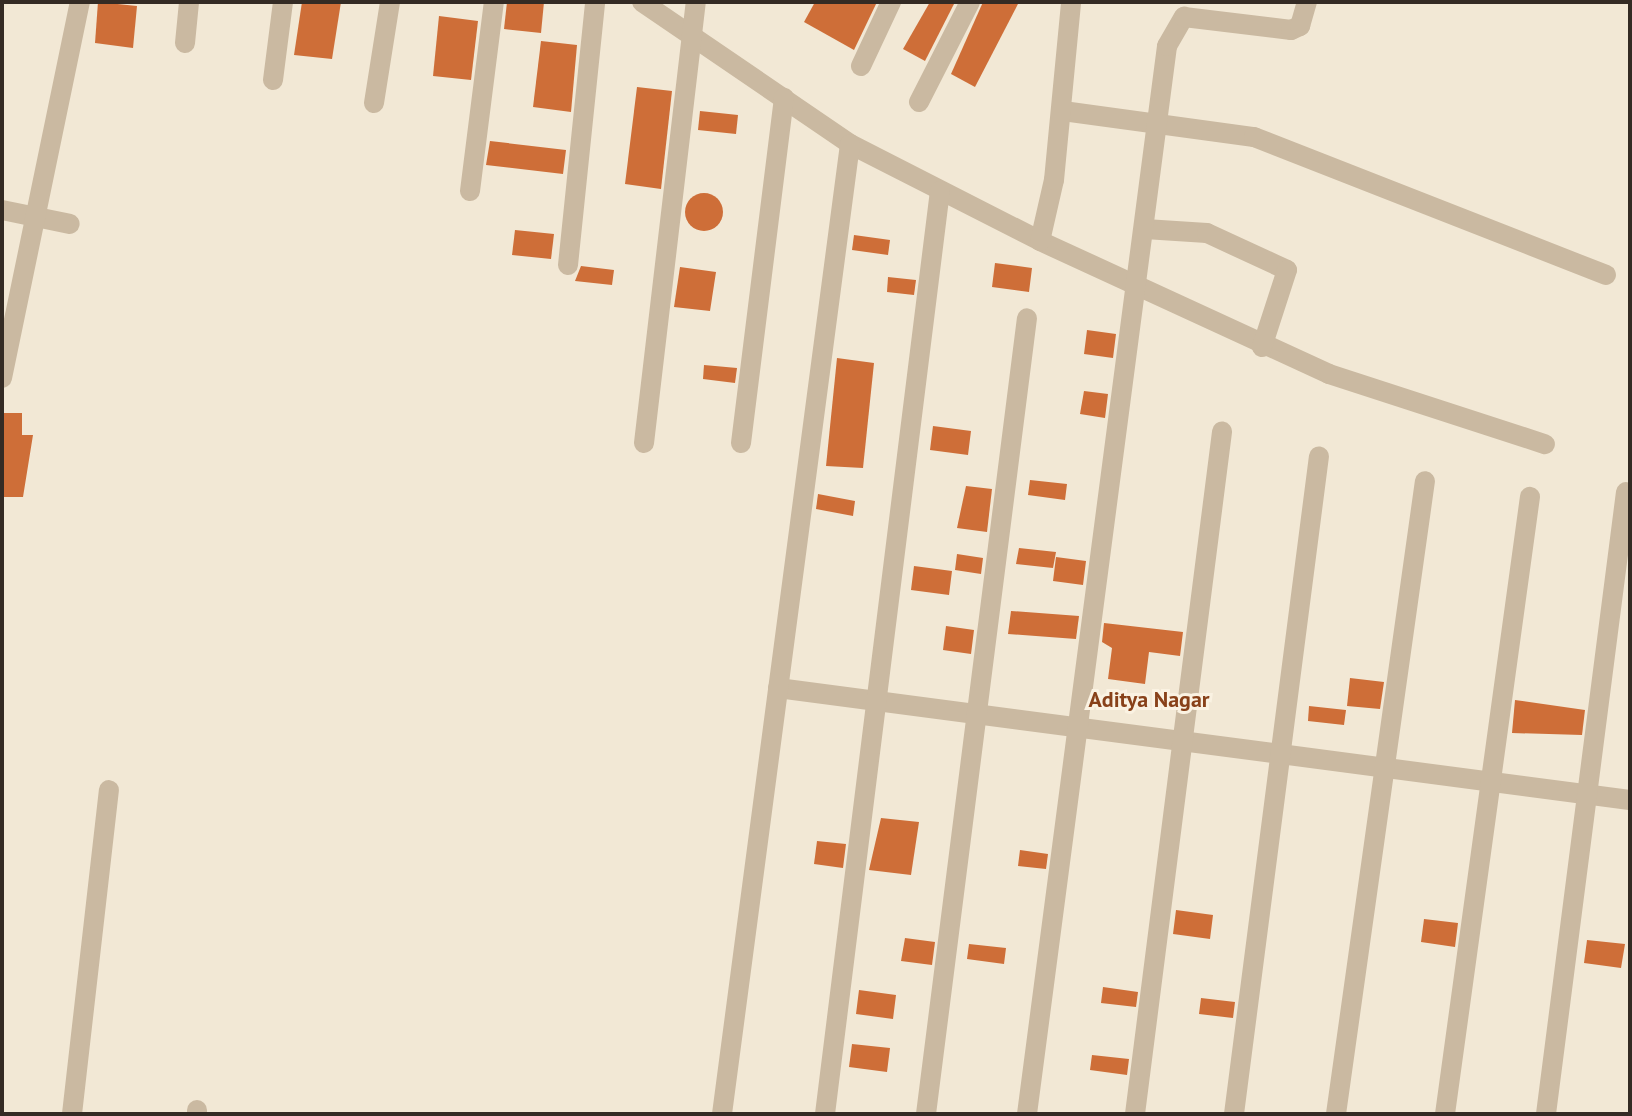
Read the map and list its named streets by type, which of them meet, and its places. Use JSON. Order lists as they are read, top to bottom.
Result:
{
  "districts": ["Aditya Nagar"]
}
